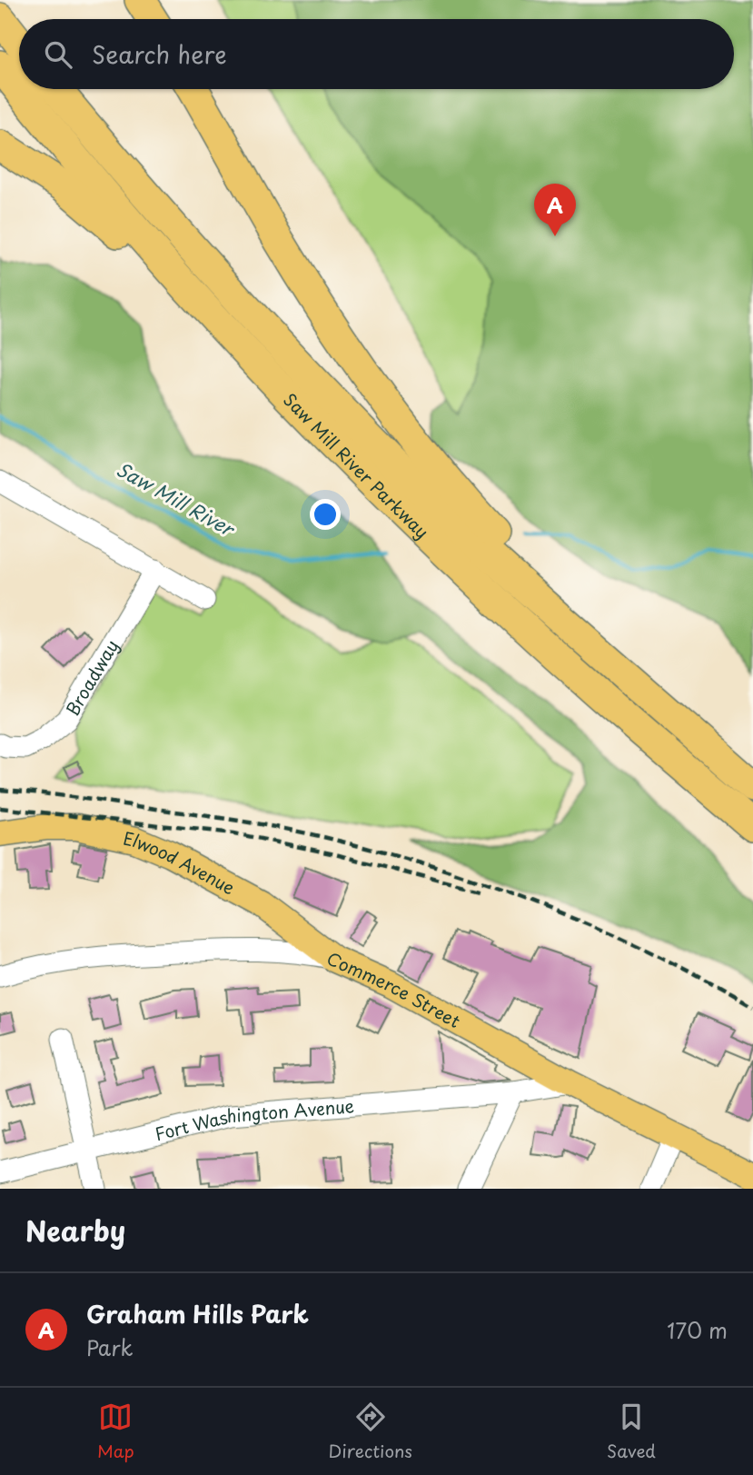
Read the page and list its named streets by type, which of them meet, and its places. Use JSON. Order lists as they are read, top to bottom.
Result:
{
  "streets": {
    "highway": ["Saw Mill River Parkway"],
    "main road": ["Elwood Avenue", "Commerce Street"],
    "street": ["Broadway", "Fort Washington Avenue"]
  },
  "crossings": [
    ["Elwood Avenue", "Commerce Street"],
    ["Commerce Street", "Fort Washington Avenue"]
  ],
  "water": ["Saw Mill River"],
  "page": {
    "search": "Search here",
    "pins": "A",
    "heading": "Nearby",
    "list": [
      {
        "mark": "A",
        "name": "Graham Hills Park",
        "note": "Park",
        "value": "170 m"
      }
    ],
    "nav": ["Map", "Directions", "Saved"]
  }
}
